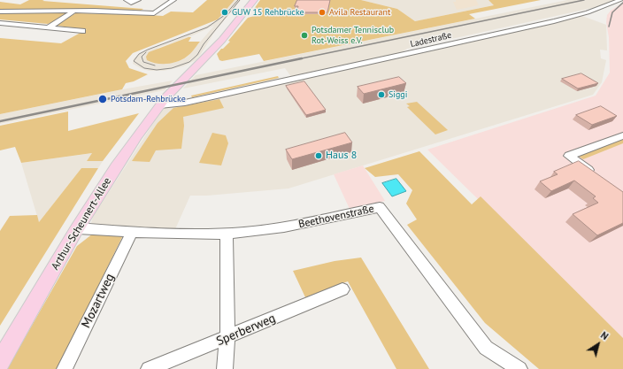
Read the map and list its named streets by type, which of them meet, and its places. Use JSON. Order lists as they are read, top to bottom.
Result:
{
  "streets": {
    "main road": ["Arthur-Scheunert-Allee"],
    "street": [
      "Ladestraße",
      "Beethovenstraße",
      "Mozartweg",
      "Sperberweg"
    ]
  },
  "crossings": [
    ["Ladestraße", "Arthur-Scheunert-Allee"],
    ["Beethovenstraße", "Arthur-Scheunert-Allee"],
    ["Beethovenstraße", "Mozartweg"]
  ],
  "places": [
    "GUW 15 Rehbrücke",
    "Avila Restaurant",
    "Potsdamer Tennisclub Rot-Weiss e.V.",
    "Siggi",
    "Potsdam-Rehbrücke",
    "Haus 8"
  ],
  "north": "top right"
}
